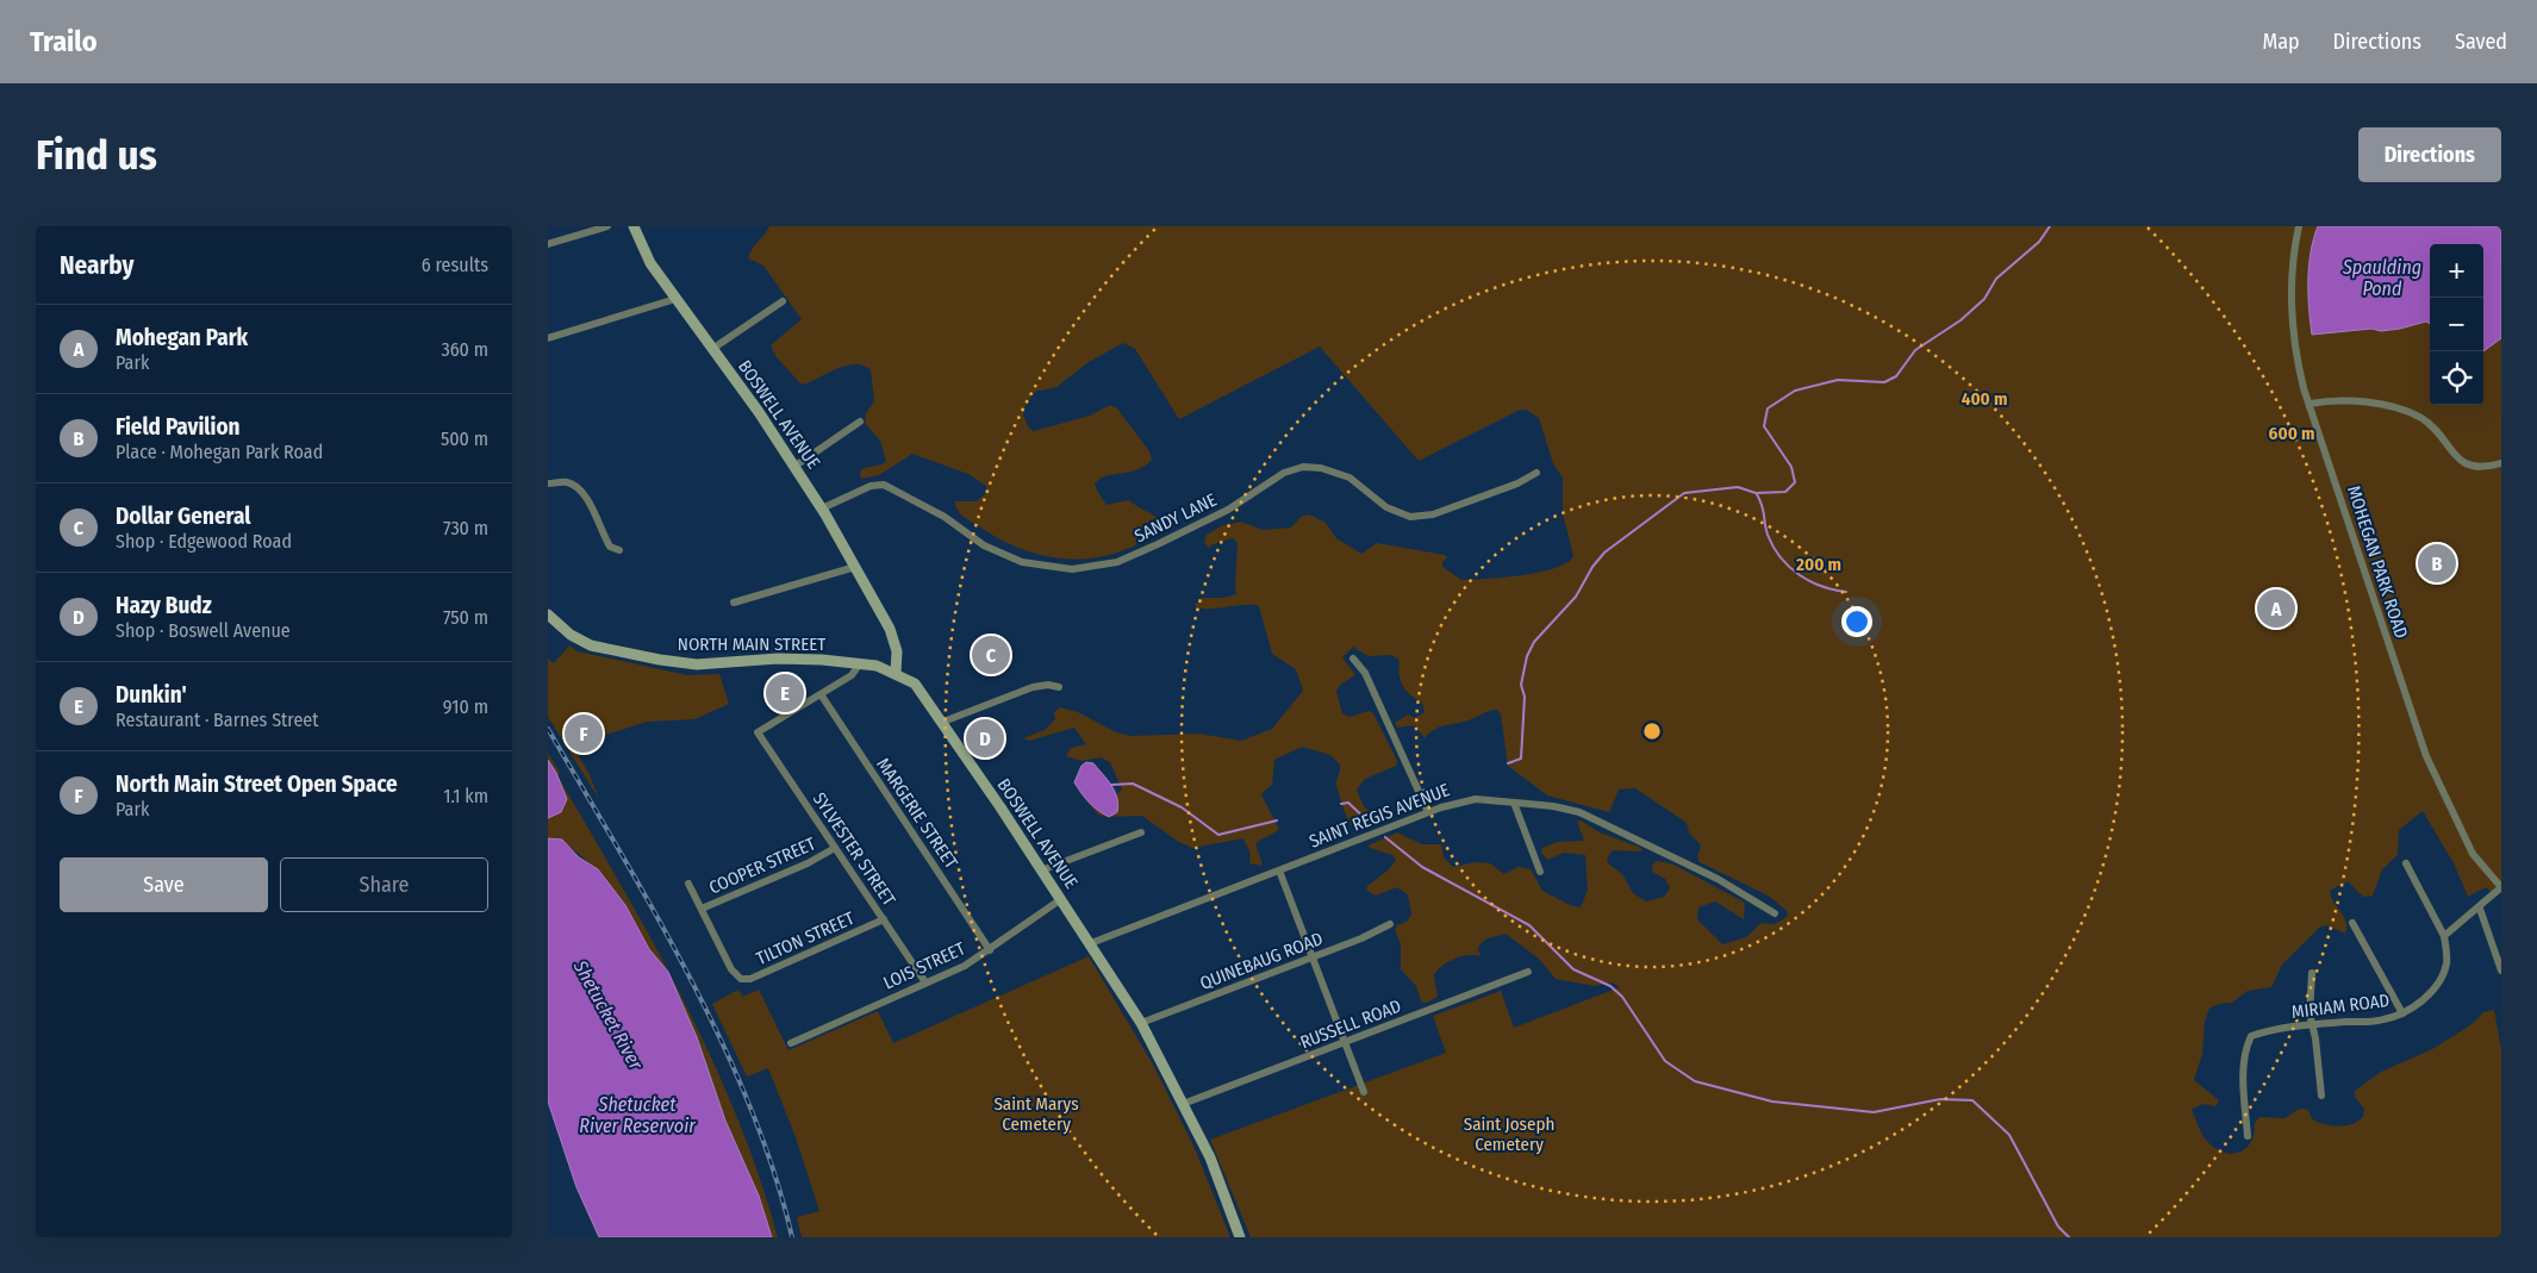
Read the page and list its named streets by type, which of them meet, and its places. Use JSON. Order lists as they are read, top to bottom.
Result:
{
  "streets": {
    "main road": ["BOSWELL AVENUE", "NORTH MAIN STREET"],
    "street": [
      "SANDY LANE",
      "MOHEGAN PARK ROAD",
      "MARGERIE STREET",
      "SAINT REGIS AVENUE",
      "SYLVESTER STREET",
      "COOPER STREET",
      "TILTON STREET",
      "QUINEBAUG ROAD",
      "LOIS STREET",
      "MIRIAM ROAD",
      "RUSSELL ROAD"
    ]
  },
  "crossings": [
    ["BOSWELL AVENUE", "SANDY LANE"],
    ["BOSWELL AVENUE", "NORTH MAIN STREET"],
    ["BOSWELL AVENUE", "SAINT REGIS AVENUE"],
    ["BOSWELL AVENUE", "QUINEBAUG ROAD"],
    ["BOSWELL AVENUE", "LOIS STREET"],
    ["BOSWELL AVENUE", "RUSSELL ROAD"],
    ["MARGERIE STREET", "SYLVESTER STREET"],
    ["MARGERIE STREET", "LOIS STREET"],
    ["SYLVESTER STREET", "COOPER STREET"],
    ["SYLVESTER STREET", "TILTON STREET"],
    ["SYLVESTER STREET", "LOIS STREET"],
    ["COOPER STREET", "TILTON STREET"]
  ],
  "water": ["Spaulding Pond", "Shetucket River", "Shetucket River Reservoir"],
  "parks": ["Saint Marys Cemetery", "Saint Joseph Cemetery"],
  "page": {
    "header": "Trailo",
    "nav": ["Map", "Directions", "Saved"],
    "buttons": [
      "Directions",
      ["Save", "Share"]
    ],
    "title": "Find us",
    "heading": ["Nearby", "6 results"],
    "map_buttons": ["+", "−"],
    "list": [
      {
        "mark": "A",
        "name": "Mohegan Park",
        "note": "Park",
        "value": "360 m"
      },
      {
        "mark": "B",
        "name": "Field Pavilion",
        "note": "Place · Mohegan Park Road",
        "value": "500 m"
      },
      {
        "mark": "C",
        "name": "Dollar General",
        "note": "Shop · Edgewood Road",
        "value": "730 m"
      },
      {
        "mark": "D",
        "name": "Hazy Budz",
        "note": "Shop · Boswell Avenue",
        "value": "750 m"
      },
      {
        "mark": "E",
        "name": "Dunkin'",
        "note": "Restaurant · Barnes Street",
        "value": "910 m"
      },
      {
        "mark": "F",
        "name": "North Main Street Open Space",
        "note": "Park",
        "value": "1.1 km"
      }
    ],
    "pins": [
      "B",
      "A",
      "C",
      "E",
      "F",
      "D"
    ]
  },
  "rings": ["400 m", "600 m", "200 m"]
}
